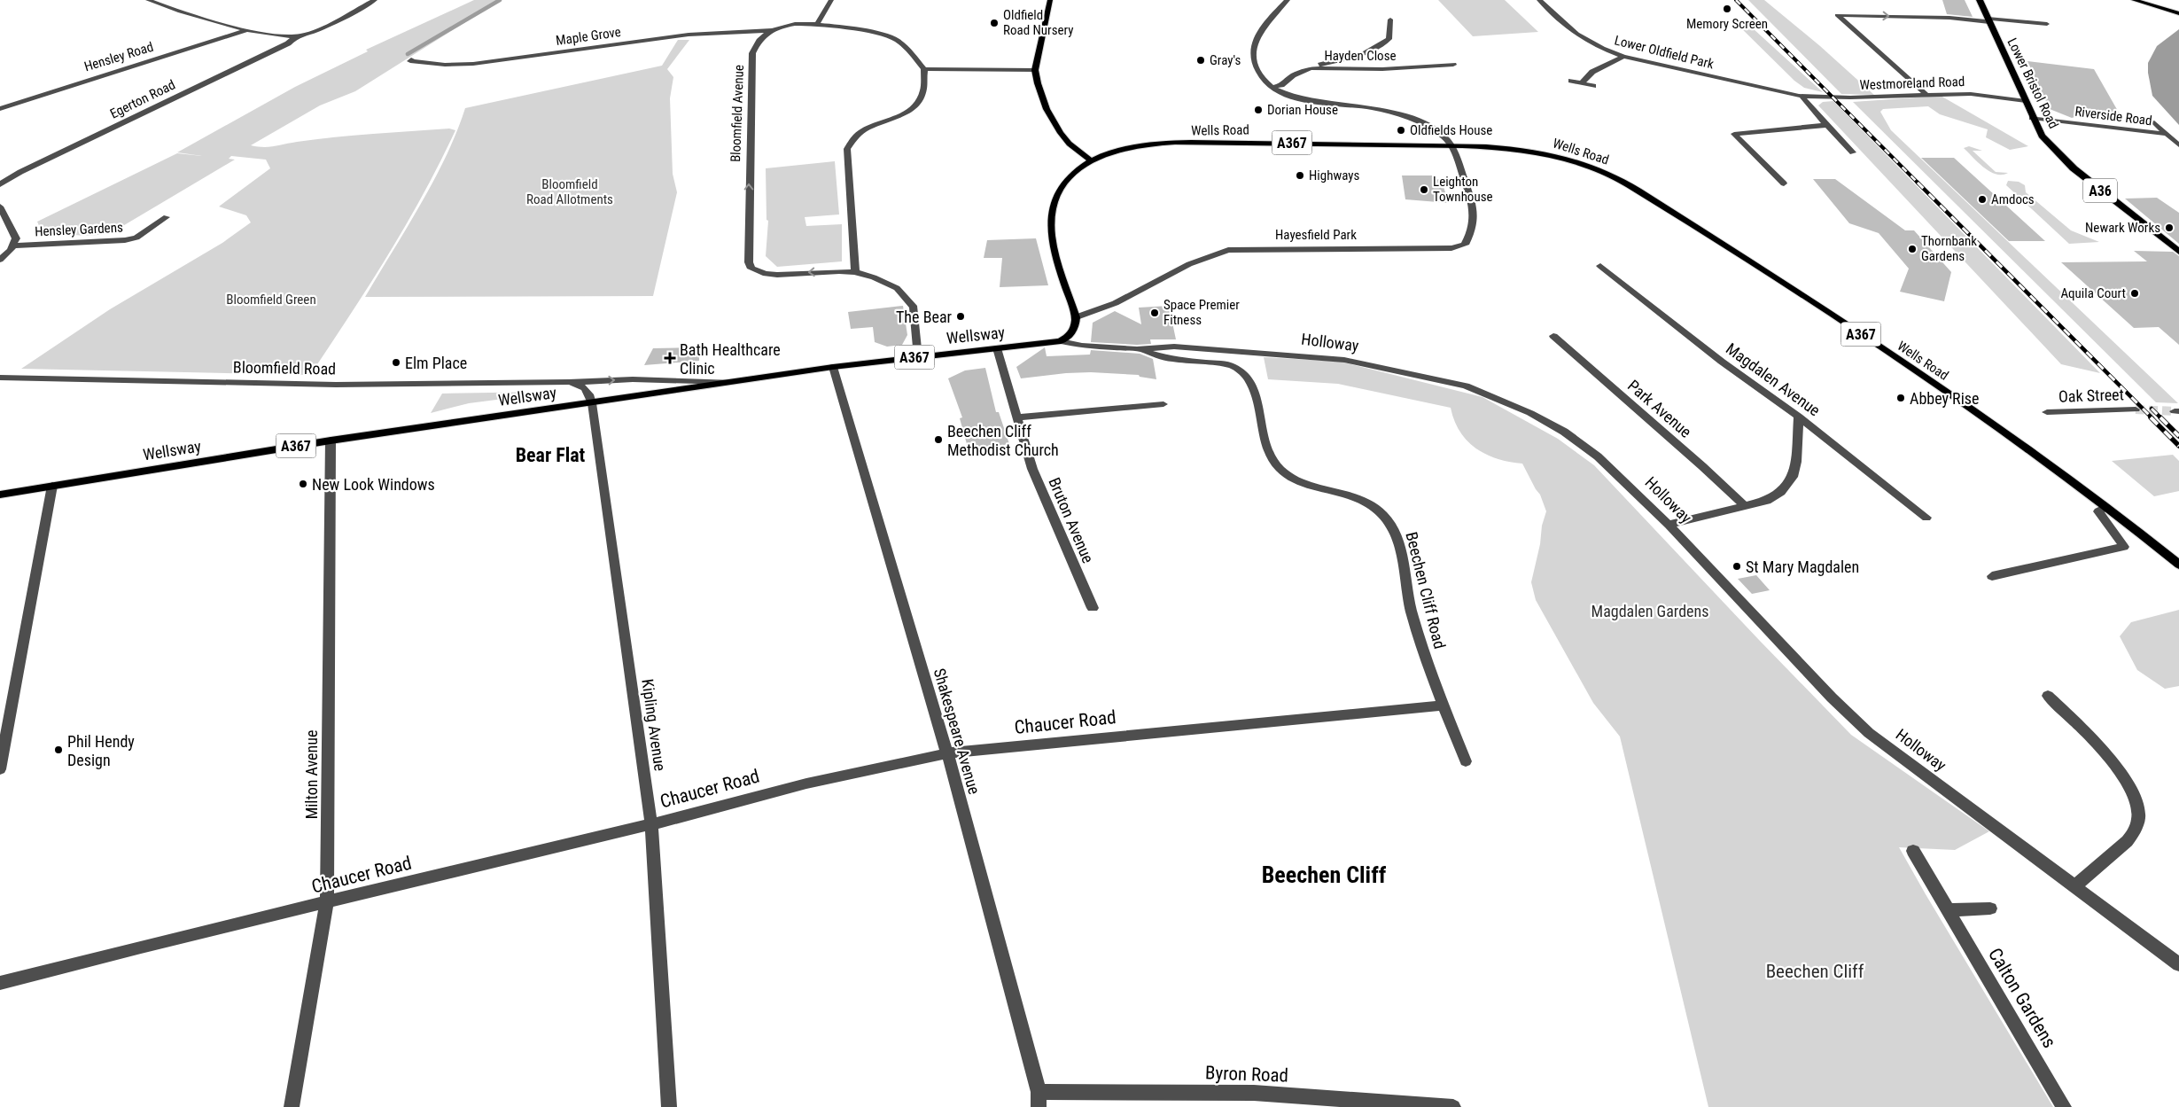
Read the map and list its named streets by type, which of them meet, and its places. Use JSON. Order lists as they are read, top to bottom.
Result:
{
  "streets": {
    "highway": ["Lower Bristol Road", "A36"],
    "main road": ["Wells Road", "A367", "Wellsway"],
    "street": [
      "Maple Grove",
      "Lower Oldfield Park",
      "Hayden Close",
      "Hensley Road",
      "Westmoreland Road",
      "Egerton Road",
      "Bloomfield Avenue",
      "Riverside Road",
      "Hensley Gardens",
      "Hayesfield Park",
      "Holloway",
      "Bloomfield Road",
      "Magdalen Avenue",
      "Oak Street",
      "Park Avenue",
      "Bruton Avenue",
      "Beechen Cliff Road",
      "Chaucer Road",
      "Kipling Avenue",
      "Shakespeare Avenue",
      "Milton Avenue",
      "Calton Gardens",
      "Byron Road"
    ]
  },
  "crossings": [
    ["Maple Grove", "Bloomfield Avenue"],
    ["Lower Oldfield Park", "Westmoreland Road"],
    ["Westmoreland Road", "Lower Bristol Road"],
    ["Lower Bristol Road", "Riverside Road"],
    ["Bloomfield Avenue", "Wellsway"],
    ["Wells Road", "Hayesfield Park"],
    ["Wellsway", "Bloomfield Road"],
    ["Wellsway", "Bruton Avenue"],
    ["Wellsway", "Kipling Avenue"],
    ["Wellsway", "Shakespeare Avenue"],
    ["Wellsway", "Milton Avenue"],
    ["Holloway", "Beechen Cliff Road"],
    ["Bloomfield Road", "Kipling Avenue"],
    ["Beechen Cliff Road", "Chaucer Road"],
    ["Chaucer Road", "Kipling Avenue"],
    ["Chaucer Road", "Shakespeare Avenue"],
    ["Chaucer Road", "Milton Avenue"],
    ["Shakespeare Avenue", "Byron Road"]
  ],
  "districts": ["Bear Flat", "Beechen Cliff"],
  "parks": [
    "Bloomfield Road Allotments",
    "Bloomfield Green",
    "Magdalen Gardens",
    "Beechen Cliff"
  ],
  "places": {
    "other": [
      "Memory Screen",
      "Oldfield Road Nursery",
      "Gray's",
      "Dorian House",
      "Oldfields House",
      "Highways",
      "Leighton Townhouse",
      "Amdocs",
      "Newark Works",
      "Thornbank Gardens",
      "Aquila Court",
      "Space Premier Fitness",
      "The Bear",
      "Elm Place",
      "Abbey Rise",
      "Beechen Cliff Methodist Church",
      "New Look Windows",
      "St Mary Magdalen",
      "Phil Hendy Design"
    ],
    "health": ["Bath Healthcare Clinic"]
  }
}
